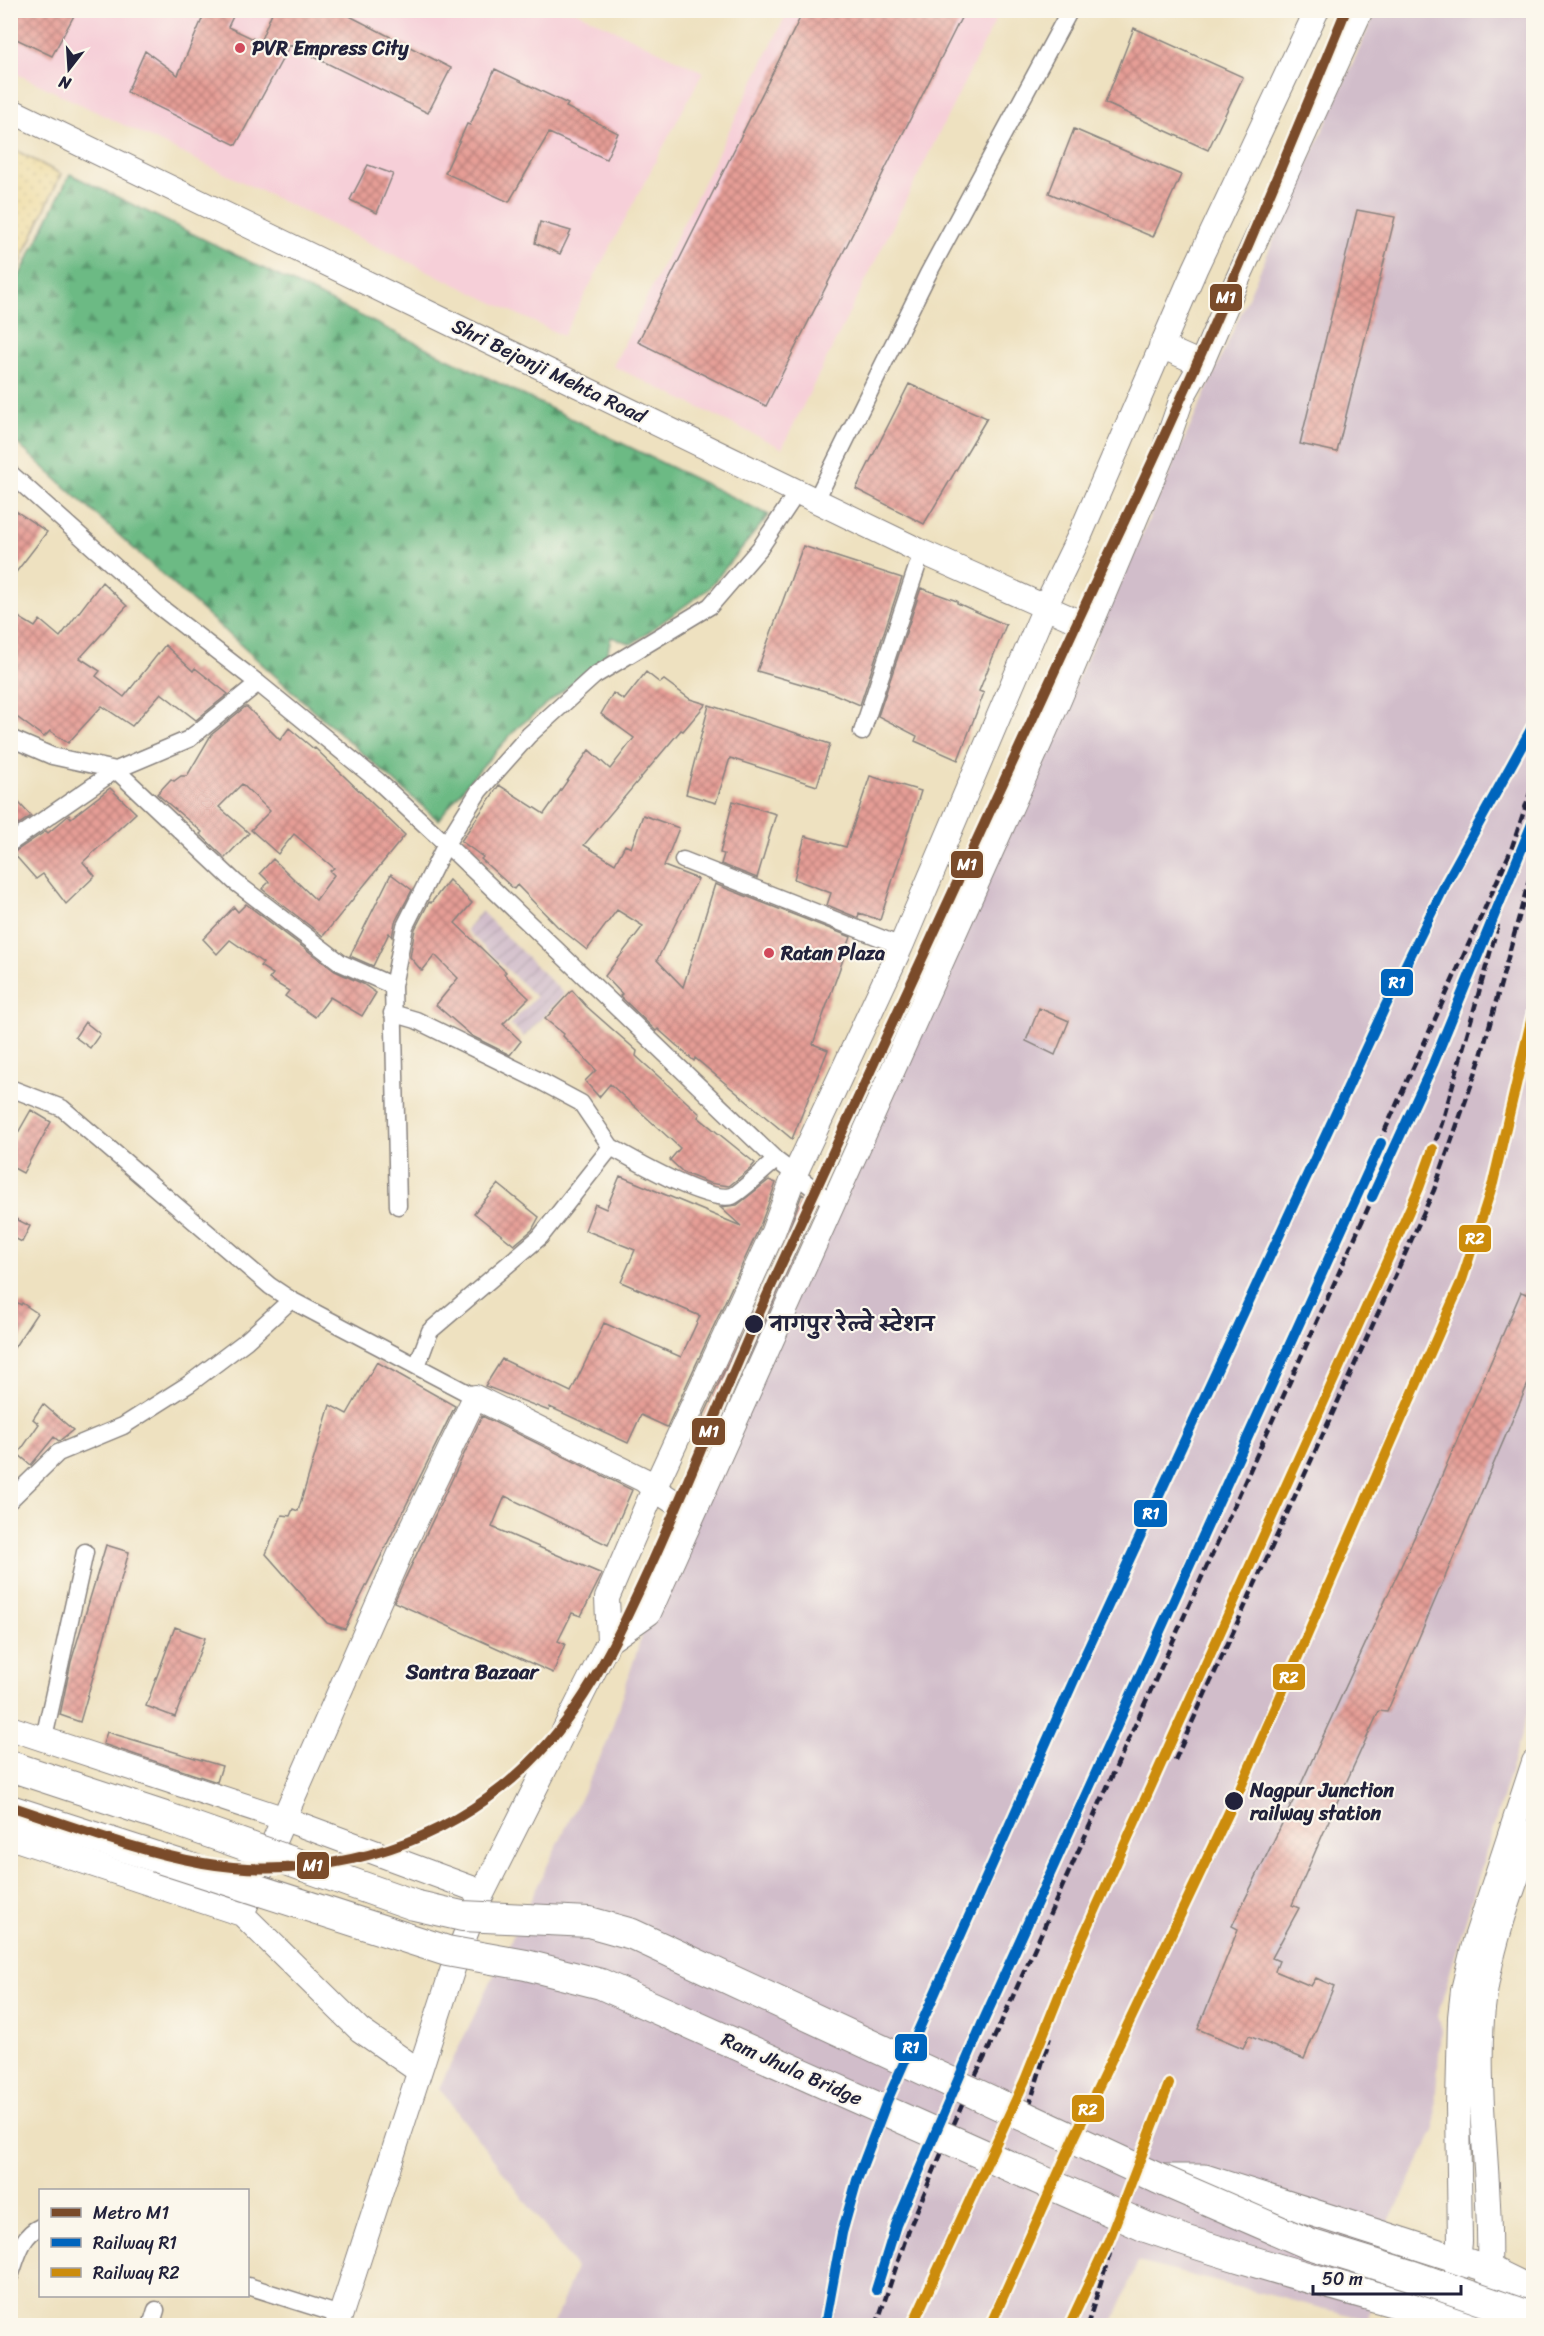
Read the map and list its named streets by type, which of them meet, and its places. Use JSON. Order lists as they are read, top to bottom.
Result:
{
  "streets": {
    "highway": ["Ram Jhula Bridge"],
    "main road": ["Shri Bejonji Mehta Road"]
  },
  "districts": ["Santra Bazaar"],
  "places": [
    "PVR Empress City",
    "Ratan Plaza",
    "नागपुर रेल्वे स्टेशन",
    "Nagpur Junction railway station"
  ],
  "lines": ["metro line M1", "rail line R1", "rail line R2"],
  "legend": ["Metro M1", "Railway R1", "Railway R2"],
  "scale_bar": "50 m",
  "north": "bottom"
}
